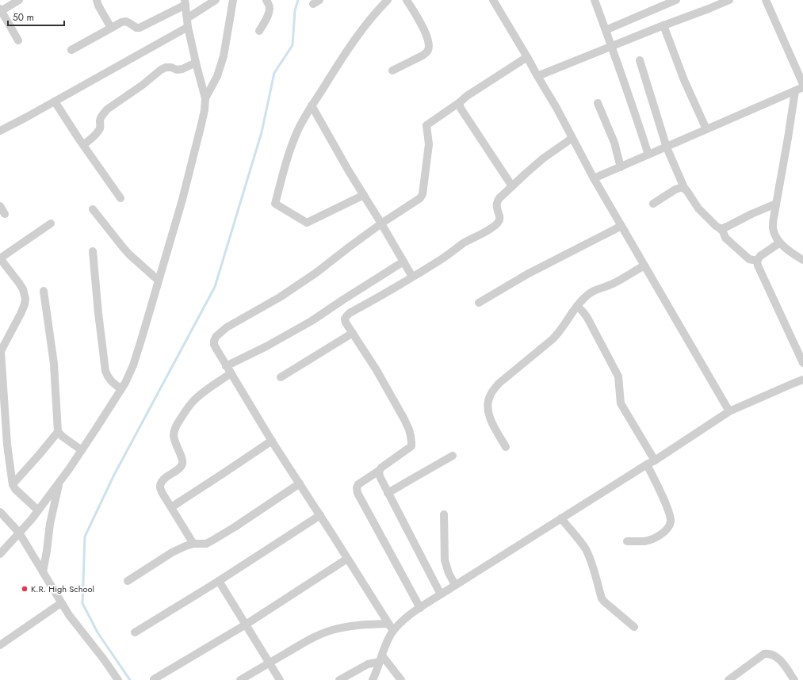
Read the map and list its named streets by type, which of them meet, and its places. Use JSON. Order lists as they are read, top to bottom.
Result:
{
  "places": ["K.R. High School"],
  "scale_bar": "50 m"
}
